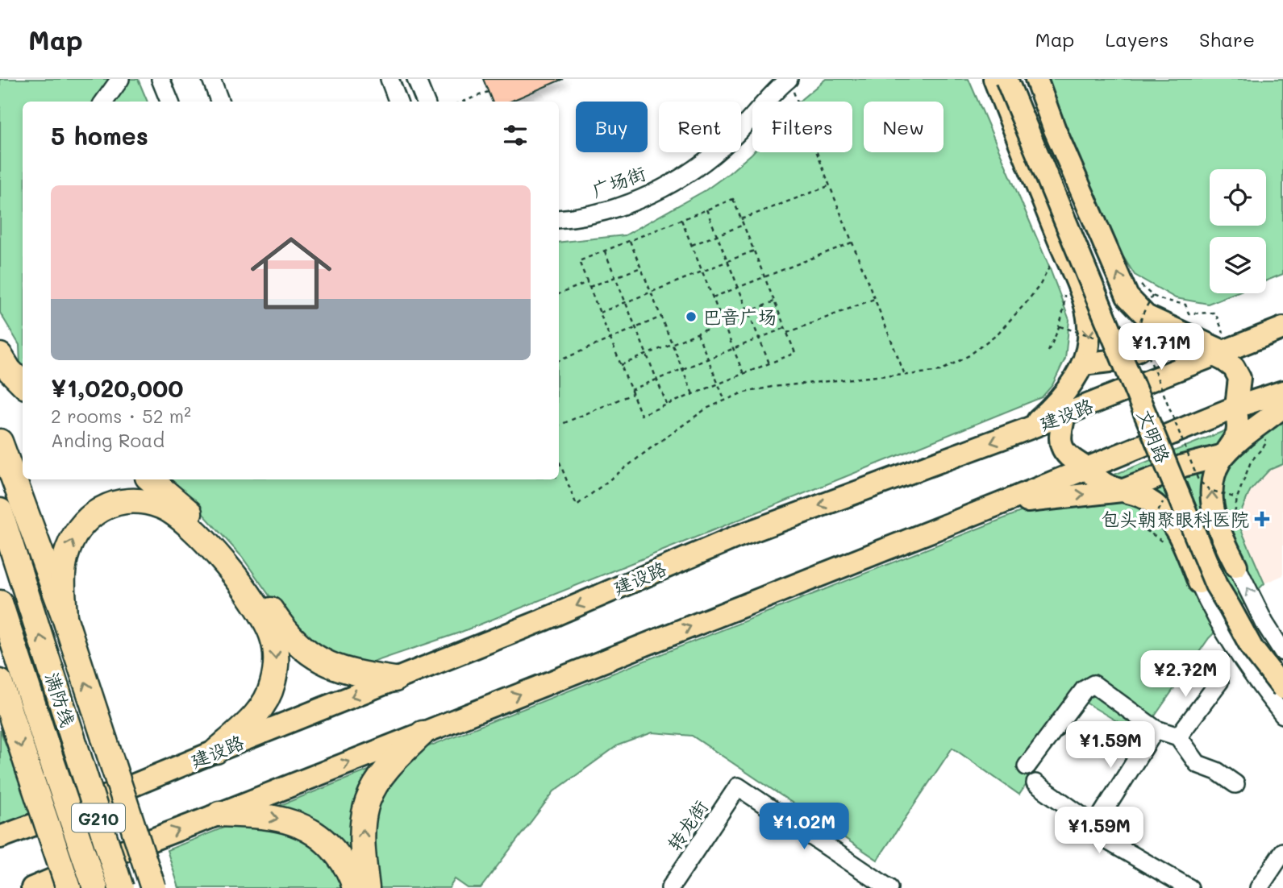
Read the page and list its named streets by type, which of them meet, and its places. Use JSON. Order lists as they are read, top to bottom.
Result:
{
  "streets": {
    "highway": ["满防线", "G210"],
    "main road": ["建设路", "文明路"],
    "street": ["广场街", "转龙街"]
  },
  "places": {
    "other": ["巴音广场"],
    "health": ["包头朝聚眼科医院"]
  },
  "page": {
    "header": "Map",
    "nav": ["Map", "Layers", "Share"],
    "chip": [
      "Buy",
      "Rent",
      "Filters",
      "New"
    ],
    "heading": "5 homes",
    "list": [
      {
        "name": "¥1,020,000",
        "note": "2 rooms · 52 m² · Anding Road"
      }
    ],
    "price": [
      "¥1.71M",
      "¥2.72M",
      "¥1.59M",
      "¥1.02M",
      "¥1.59M"
    ]
  }
}
